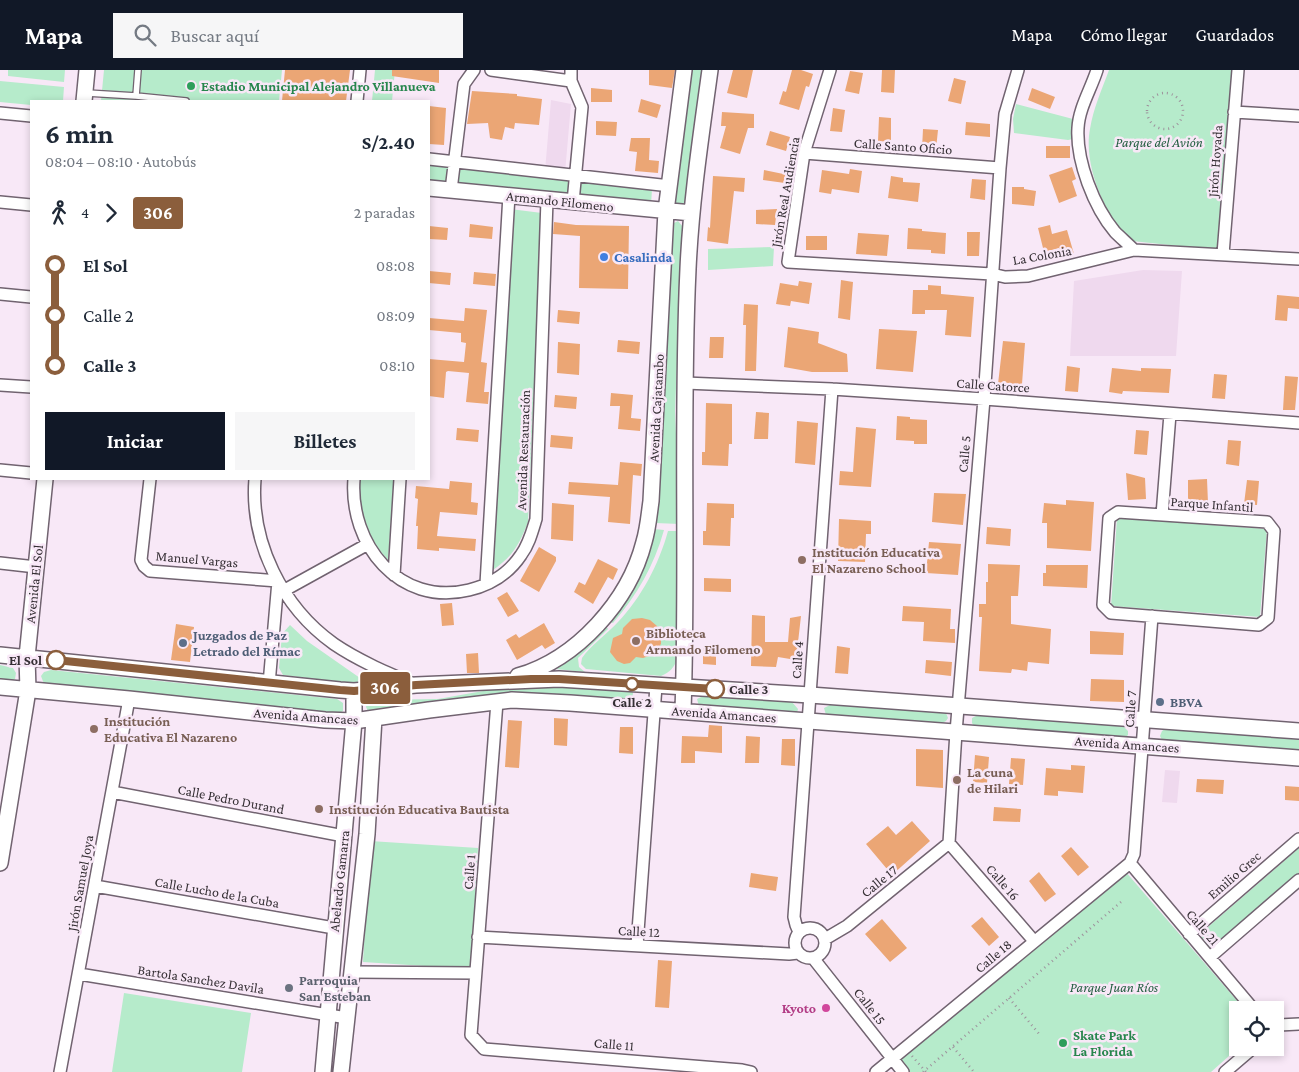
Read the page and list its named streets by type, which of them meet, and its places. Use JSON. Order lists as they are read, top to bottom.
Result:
{
  "streets": {
    "street": [
      "Calle Santo Oficio",
      "Jirón Hoyada",
      "Jirón Real Audiencia",
      "Armando Filomeno",
      "La Colonia",
      "Calle Catorce",
      "Avenida Cajatambo",
      "Avenida Restauración",
      "Calle 5",
      "Parque Infantil",
      "Manuel Vargas",
      "Avenida El Sol",
      "Calle 4",
      "Calle 7",
      "Avenida Amancaes",
      "Calle Pedro Durand",
      "Calle 1",
      "Emilio Grec",
      "Abelardo Gamarra",
      "Calle 17",
      "Calle 16",
      "Jirón Samuel Joya",
      "Calle Lucho de la Cuba",
      "Calle 21",
      "Calle 12",
      "Calle 18",
      "Bartola Sanchez Davila",
      "Calle 15",
      "Calle 11"
    ]
  },
  "crossings": [
    ["Calle Santo Oficio", "Jirón Real Audiencia"],
    ["Calle Santo Oficio", "Calle 5"],
    ["Jirón Hoyada", "La Colonia"],
    ["Jirón Real Audiencia", "La Colonia"],
    ["Armando Filomeno", "Avenida Cajatambo"],
    ["Armando Filomeno", "Avenida Restauración"],
    ["La Colonia", "Calle 5"],
    ["Calle Catorce", "Avenida Cajatambo"],
    ["Calle Catorce", "Calle 5"],
    ["Calle Catorce", "Calle 4"],
    ["Avenida Cajatambo", "Avenida Amancaes"],
    ["Calle 5", "Avenida Amancaes"],
    ["Calle 5", "Calle 17"],
    ["Calle 5", "Calle 16"],
    ["Parque Infantil", "Calle 7"],
    ["Avenida El Sol", "Avenida Amancaes"],
    ["Calle 4", "Avenida Amancaes"],
    ["Calle 4", "Calle 17"],
    ["Calle 4", "Calle 12"],
    ["Calle 4", "Calle 15"],
    ["Calle 7", "Avenida Amancaes"],
    ["Calle 7", "Calle 21"],
    ["Calle 7", "Calle 18"],
    ["Avenida Amancaes", "Calle 1"],
    ["Avenida Amancaes", "Abelardo Gamarra"],
    ["Avenida Amancaes", "Jirón Samuel Joya"],
    ["Calle Pedro Durand", "Abelardo Gamarra"],
    ["Calle Pedro Durand", "Jirón Samuel Joya"],
    ["Calle 1", "Calle 12"],
    ["Calle 1", "Calle 11"],
    ["Emilio Grec", "Calle 21"],
    ["Abelardo Gamarra", "Calle Lucho de la Cuba"],
    ["Abelardo Gamarra", "Bartola Sanchez Davila"],
    ["Calle 17", "Calle 16"],
    ["Calle 17", "Calle 12"],
    ["Calle 17", "Calle 15"],
    ["Calle 16", "Calle 18"],
    ["Jirón Samuel Joya", "Calle Lucho de la Cuba"],
    ["Jirón Samuel Joya", "Bartola Sanchez Davila"],
    ["Calle 21", "Calle 18"],
    ["Calle 12", "Calle 15"],
    ["Calle 18", "Calle 15"]
  ],
  "parks": ["Parque del Avión", "Parque Juan Ríos"],
  "places": [
    "Estadio Municipal Alejandro Villanueva",
    "Casalinda",
    "Institución Educativa El Nazareno School",
    "Biblioteca Armando Filomeno",
    "Juzgados de Paz Letrado del Rímac",
    "El Sol",
    "Calle 2",
    "Calle 3",
    "BBVA",
    "Institución Educativa El Nazareno",
    "La cuna de Hilari",
    "Institución Educativa Bautista",
    "Parroquia San Esteban",
    "Kyoto",
    "Skate Park La Florida"
  ],
  "lines": ["bus line 306"],
  "page": {
    "header": "Mapa",
    "search": "Buscar aquí",
    "nav": ["Mapa", "Cómo llegar", "Guardados"],
    "on_map": "306",
    "heading": ["6 min", "08:04 – 08:10 · Autobús", "S/2.40"],
    "legs": ["4", "306", "2 paradas"],
    "list": [
      {
        "name": "El Sol",
        "value": "08:08"
      },
      {
        "name": "Calle 2",
        "value": "08:09"
      },
      {
        "name": "Calle 3",
        "value": "08:10"
      }
    ],
    "buttons": ["Iniciar", "Billetes"]
  }
}
